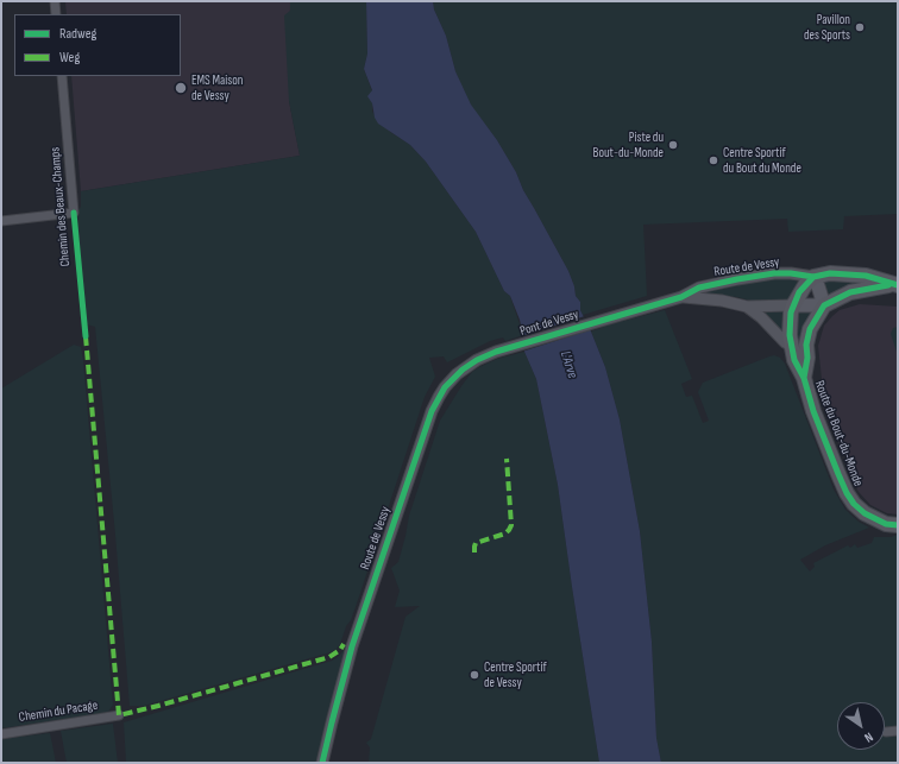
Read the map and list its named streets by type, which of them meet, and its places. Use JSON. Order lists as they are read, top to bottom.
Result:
{
  "streets": {
    "main road": ["Route de Vessy", "Route du Bout-du-Monde"],
    "street": ["Chemin des Beaux-Champs", "Pont de Vessy", "Chemin du Pacage"]
  },
  "crossings": [
    ["Route de Vessy", "Pont de Vessy"],
    ["Route de Vessy", "Route du Bout-du-Monde"]
  ],
  "water": ["L'Arve"],
  "places": [
    "Pavillon des Sports",
    "EMS Maison de Vessy",
    "Piste du Bout-du-Monde",
    "Centre Sportif du Bout du Monde",
    "Centre Sportif de Vessy"
  ],
  "legend": ["Radweg", "Weg"],
  "north": "bottom right"
}
